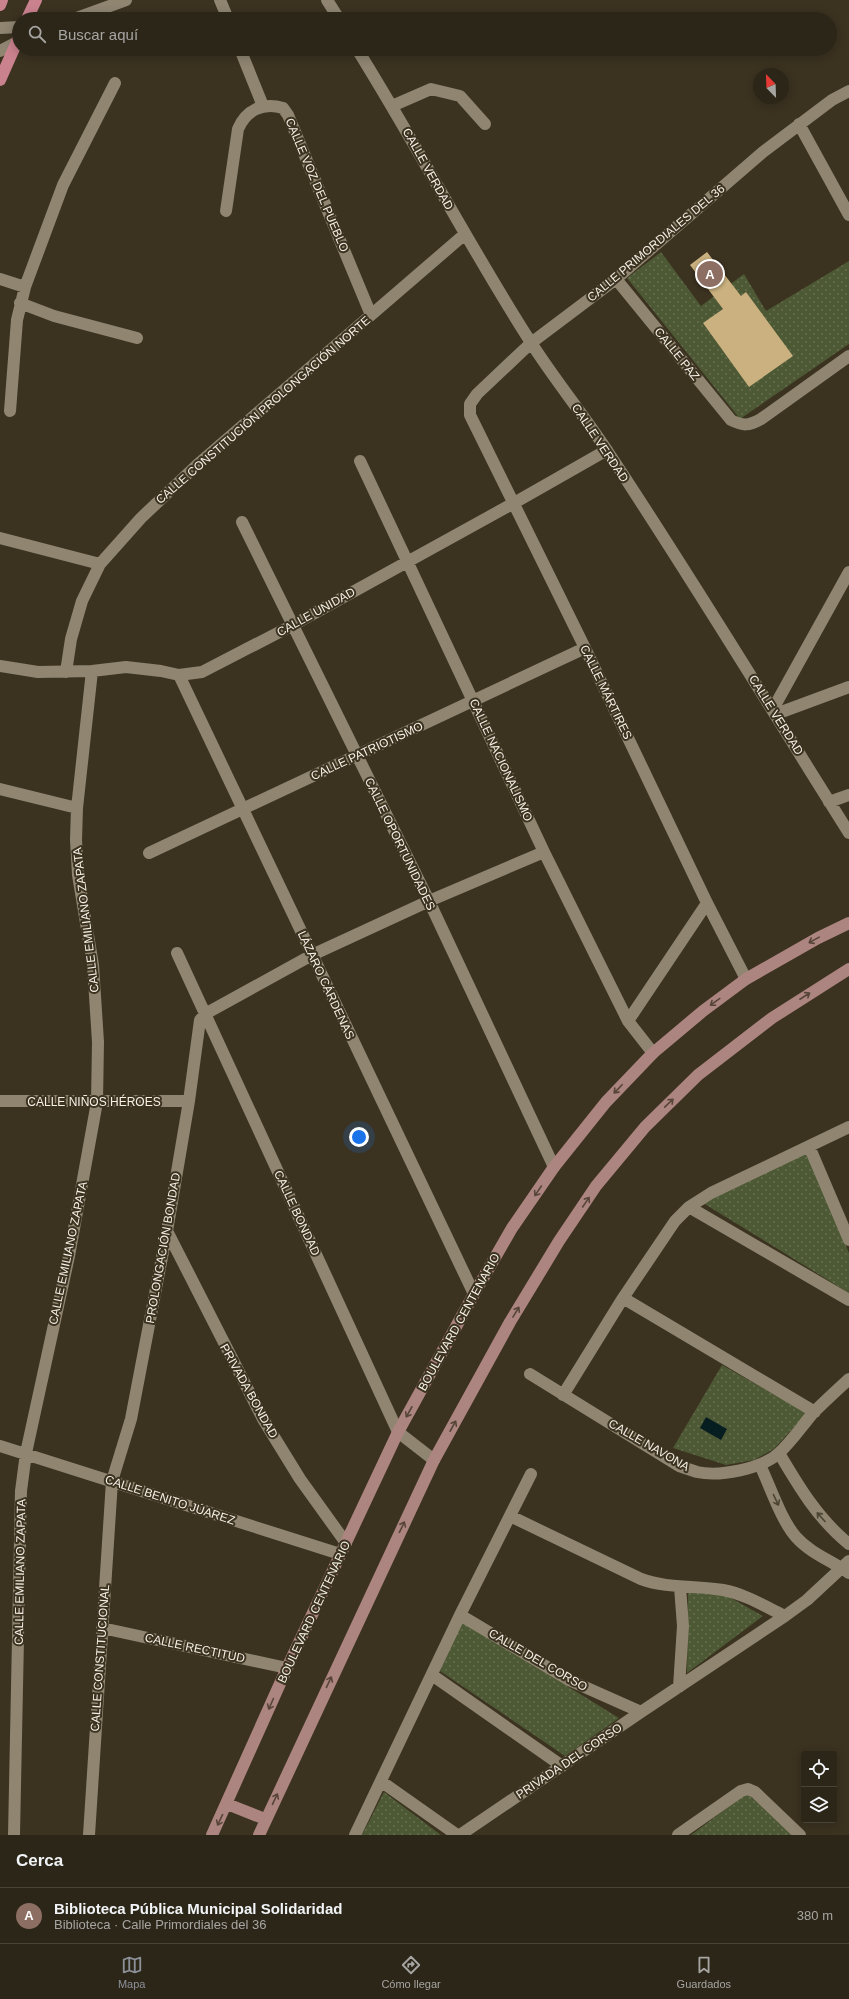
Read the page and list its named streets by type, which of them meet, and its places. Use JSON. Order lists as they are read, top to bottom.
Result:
{
  "streets": {
    "main road": ["BOULEVARD CENTENARIO"],
    "street": [
      "CALLE VERDAD",
      "CALLE VOZ DEL PUEBLO",
      "CALLE PRIMORDIALES DEL 36",
      "CALLE PAZ",
      "CALLE CONSTITUCIÓN PROLONGACIÓN NORTE",
      "CALLE UNIDAD",
      "CALLE MÁRTIRES",
      "CALLE PATRIOTISMO",
      "CALLE NACIONALISMO",
      "CALLE OPORTUNIDADES",
      "CALLE EMILIANO ZAPATA",
      "LÁZARO CÁRDENAS",
      "CALLE NIÑOS HÉROES",
      "CALLE BONDAD",
      "PROLONGACIÓN BONDAD",
      "PRIVADA BONDAD",
      "CALLE NAVONA",
      "CALLE BENITO JÚAREZ",
      "CALLE RECTITUD",
      "CALLE CONSTITUCIONAL",
      "CALLE DEL CORSO",
      "PRIVADA DEL CORSO"
    ]
  },
  "crossings": [
    ["CALLE VERDAD", "CALLE PRIMORDIALES DEL 36"],
    ["CALLE VERDAD", "CALLE CONSTITUCIÓN PROLONGACIÓN NORTE"],
    ["CALLE VERDAD", "CALLE UNIDAD"],
    ["CALLE VOZ DEL PUEBLO", "CALLE CONSTITUCIÓN PROLONGACIÓN NORTE"],
    ["CALLE PRIMORDIALES DEL 36", "CALLE PAZ"],
    ["CALLE PRIMORDIALES DEL 36", "CALLE MÁRTIRES"],
    ["CALLE CONSTITUCIÓN PROLONGACIÓN NORTE", "CALLE UNIDAD"],
    ["CALLE UNIDAD", "CALLE MÁRTIRES"],
    ["CALLE UNIDAD", "CALLE NACIONALISMO"],
    ["CALLE UNIDAD", "CALLE OPORTUNIDADES"],
    ["CALLE UNIDAD", "CALLE EMILIANO ZAPATA"],
    ["CALLE UNIDAD", "LÁZARO CÁRDENAS"],
    ["CALLE MÁRTIRES", "CALLE PATRIOTISMO"],
    ["CALLE MÁRTIRES", "BOULEVARD CENTENARIO"],
    ["CALLE PATRIOTISMO", "CALLE NACIONALISMO"],
    ["CALLE PATRIOTISMO", "CALLE OPORTUNIDADES"],
    ["CALLE PATRIOTISMO", "LÁZARO CÁRDENAS"],
    ["CALLE NACIONALISMO", "BOULEVARD CENTENARIO"],
    ["CALLE OPORTUNIDADES", "BOULEVARD CENTENARIO"],
    ["CALLE EMILIANO ZAPATA", "CALLE NIÑOS HÉROES"],
    ["CALLE EMILIANO ZAPATA", "CALLE BENITO JÚAREZ"],
    ["LÁZARO CÁRDENAS", "BOULEVARD CENTENARIO"],
    ["CALLE NIÑOS HÉROES", "PROLONGACIÓN BONDAD"],
    ["CALLE BONDAD", "PROLONGACIÓN BONDAD"],
    ["CALLE BONDAD", "BOULEVARD CENTENARIO"],
    ["PROLONGACIÓN BONDAD", "PRIVADA BONDAD"],
    ["PROLONGACIÓN BONDAD", "CALLE BENITO JÚAREZ"],
    ["PROLONGACIÓN BONDAD", "CALLE CONSTITUCIONAL"],
    ["BOULEVARD CENTENARIO", "PRIVADA BONDAD"],
    ["BOULEVARD CENTENARIO", "CALLE BENITO JÚAREZ"],
    ["BOULEVARD CENTENARIO", "CALLE RECTITUD"],
    ["CALLE BENITO JÚAREZ", "CALLE CONSTITUCIONAL"],
    ["CALLE RECTITUD", "CALLE CONSTITUCIONAL"],
    ["CALLE DEL CORSO", "PRIVADA DEL CORSO"]
  ],
  "north": "top left",
  "page": {
    "search": "Buscar aquí",
    "pins": "A",
    "heading": "Cerca",
    "list": [
      {
        "mark": "A",
        "name": "Biblioteca Pública Municipal Solidaridad",
        "note": "Biblioteca · Calle Primordiales del 36",
        "value": "380 m"
      }
    ],
    "nav": ["Mapa", "Cómo llegar", "Guardados"]
  }
}
